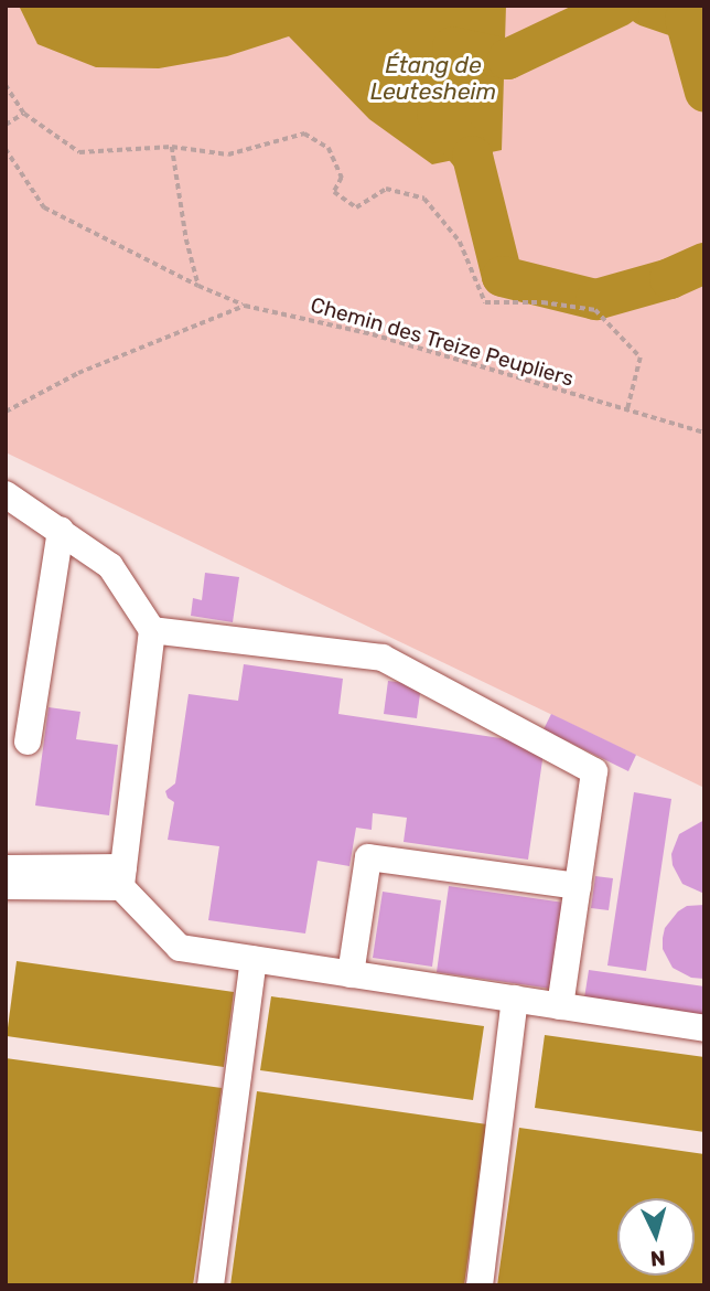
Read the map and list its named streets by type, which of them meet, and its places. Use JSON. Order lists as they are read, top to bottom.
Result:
{
  "streets": {
    "path": ["Chemin des Treize Peupliers"]
  },
  "water": ["Étang de Leutesheim"],
  "north": "bottom"
}
